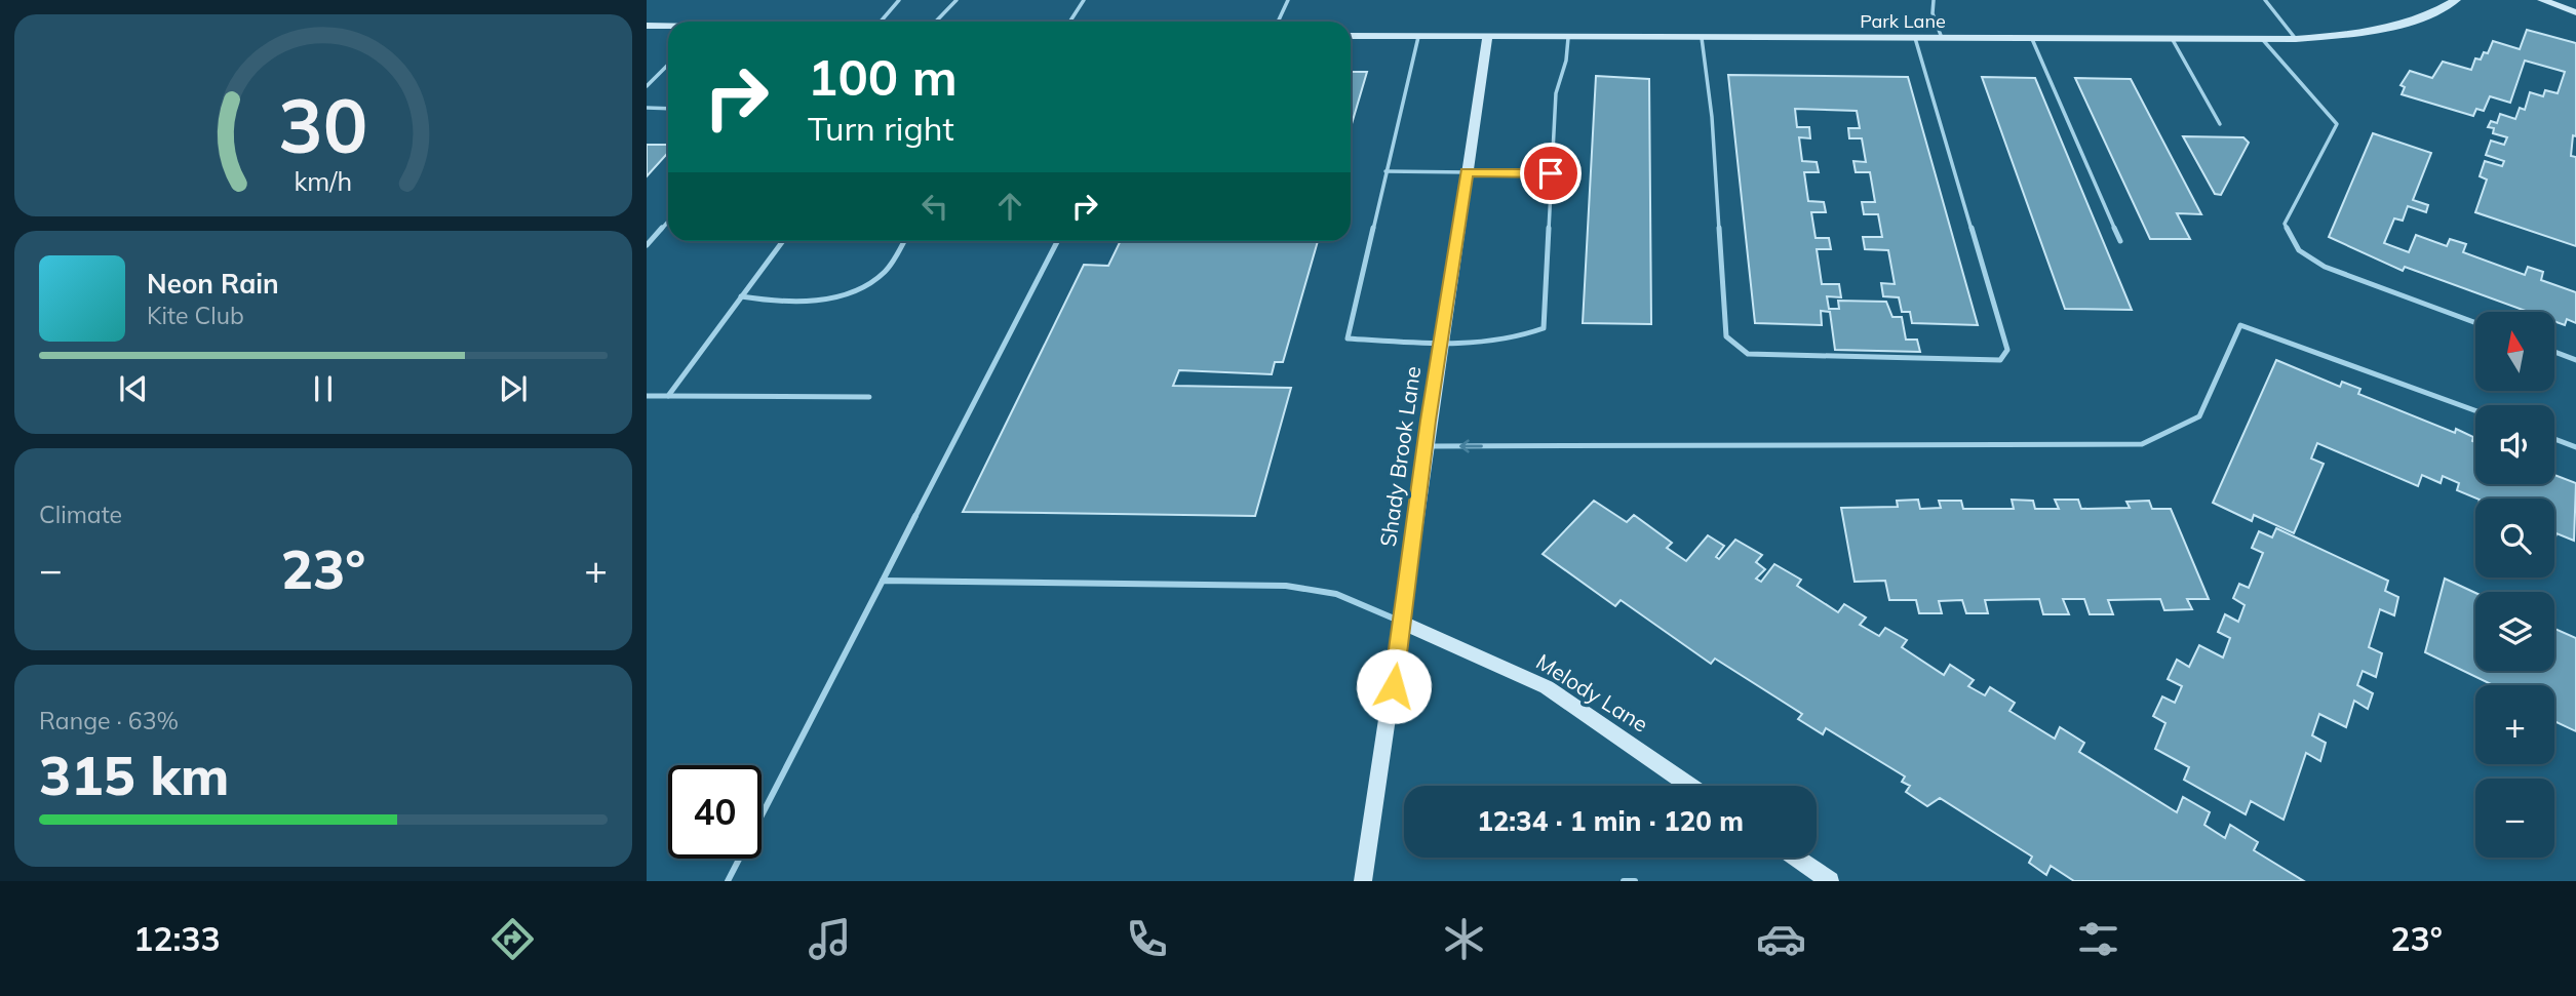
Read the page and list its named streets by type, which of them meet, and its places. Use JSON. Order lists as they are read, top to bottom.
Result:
{
  "streets": {
    "main road": ["Park Lane", "Shady Brook Lane", "Melody Lane"]
  },
  "crossings": [
    ["Park Lane", "Shady Brook Lane"],
    ["Shady Brook Lane", "Melody Lane"]
  ],
  "north": "top",
  "page": {
    "turn": ["100 m", "Turn right"],
    "song": ["Neon Rain", "Kite Club"],
    "map_buttons": ["+", "−"],
    "tile": [
      "Climate",
      ["Range · 63%", "315 km"]
    ],
    "heat": ["−", "23°", "+"],
    "limit": "40",
    "trip": "12:34 · 1 min · 120 m",
    "tabs": ["12:33", "23°"],
    "gauge": ["30", "km/h"]
  }
}
